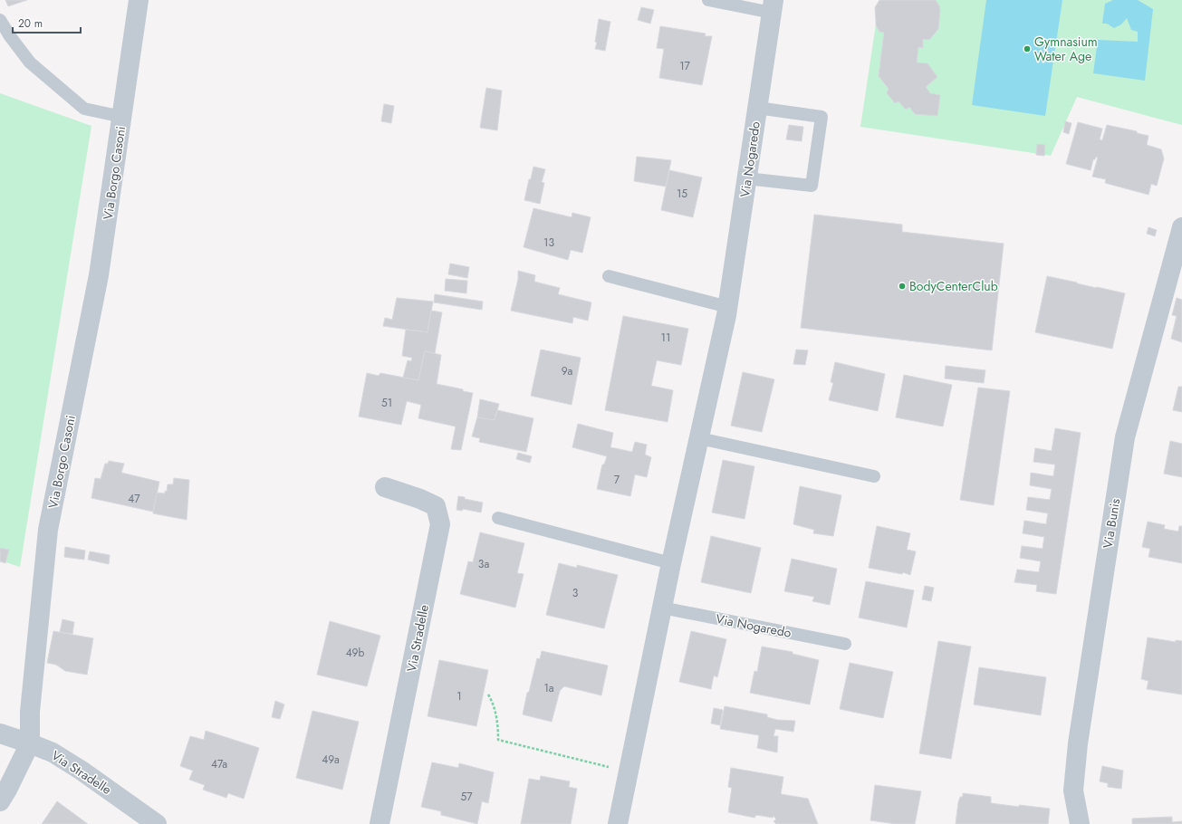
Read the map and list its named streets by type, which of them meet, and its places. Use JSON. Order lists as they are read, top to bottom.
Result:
{
  "streets": {
    "street": [
      "Via Nogaredo",
      "Via Borgo Casoni",
      "Via Bunis",
      "Via Stradelle"
    ]
  },
  "crossings": [
    ["Via Borgo Casoni", "Via Stradelle"]
  ],
  "places": ["Gymnasium Water Age", "BodyCenterClub"],
  "house_numbers": [
    "17",
    "15",
    "13",
    "11",
    "9a",
    "51",
    "7",
    "47",
    "3a",
    "3",
    "49b",
    "1a",
    "1",
    "49a",
    "47a",
    "57"
  ],
  "scale_bar": "20 m"
}
